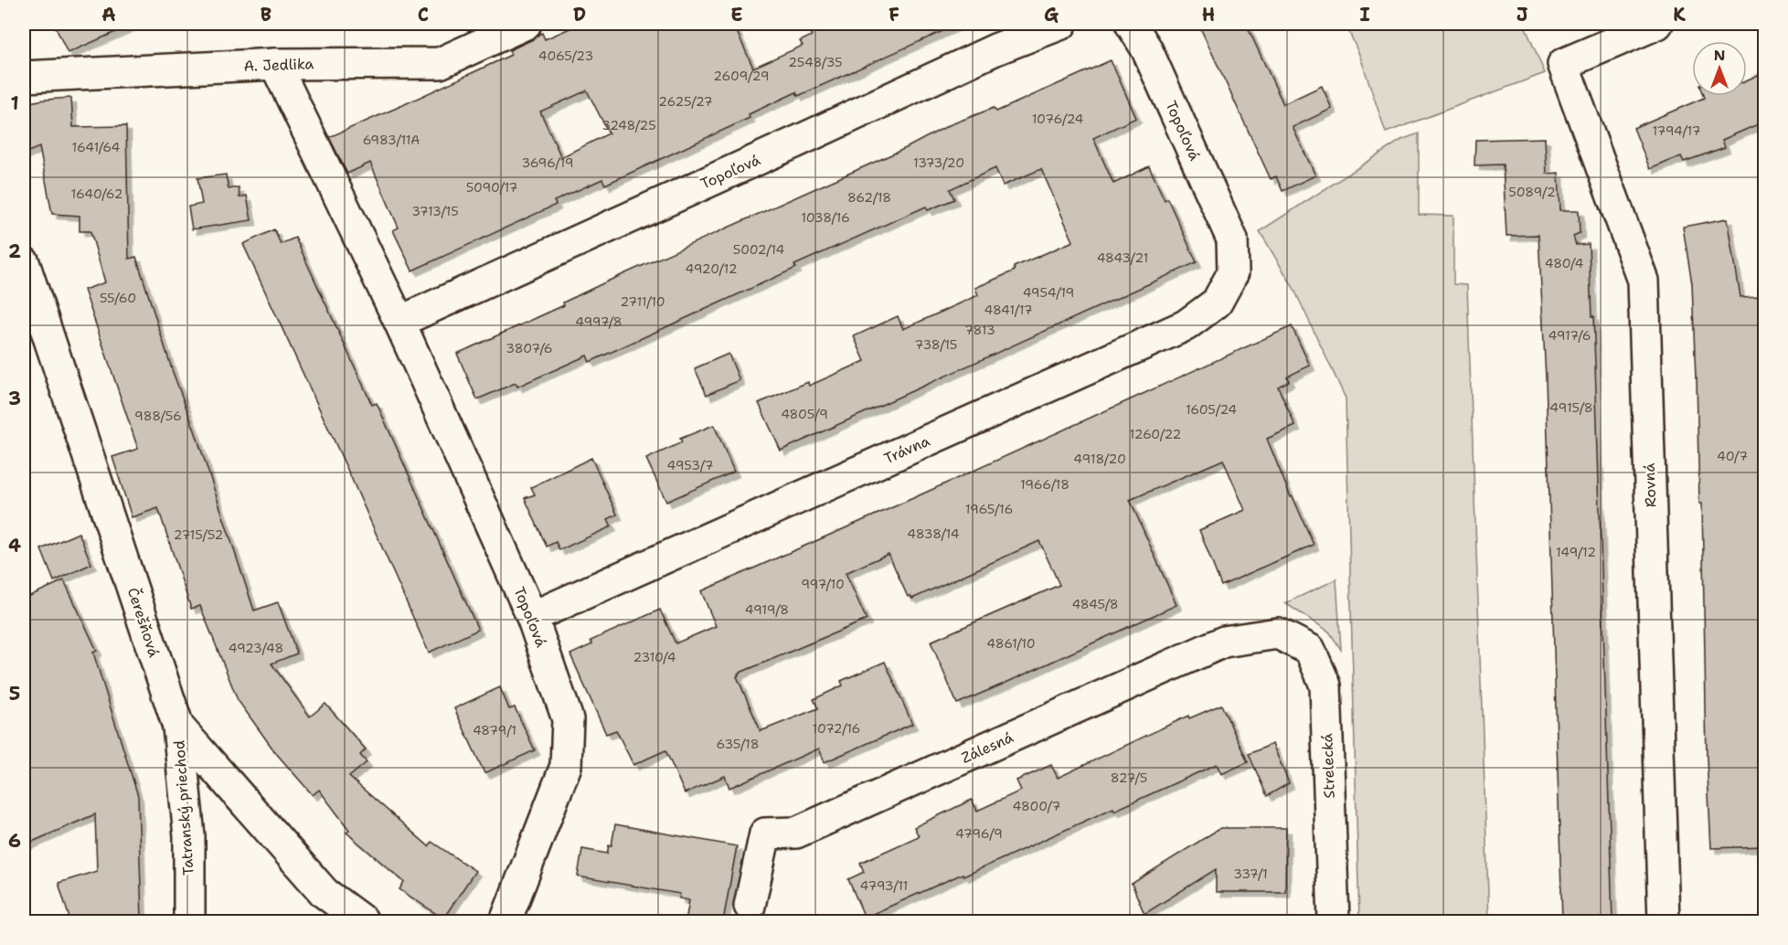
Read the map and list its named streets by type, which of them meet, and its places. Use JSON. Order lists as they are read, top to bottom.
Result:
{
  "streets": {
    "street": [
      "A. Jedlika",
      "Topoľová",
      "Trávna",
      "Rovná",
      "Čerešňová",
      "Zálesná",
      "Strelecká",
      "Tatranský priechod"
    ]
  },
  "crossings": [
    ["A. Jedlika", "Topoľová"],
    ["Topoľová", "Trávna"],
    ["Čerešňová", "Tatranský priechod"],
    ["Zálesná", "Strelecká"]
  ],
  "house_numbers": [
    "4065/23",
    "2548/35",
    "2609/29",
    "2625/27",
    "1076/24",
    "3248/25",
    "1794/17",
    "6983/11A",
    "1641/64",
    "3696/19",
    "1373/20",
    "5090/17",
    "5089/2",
    "1640/62",
    "862/18",
    "3713/15",
    "1038/16",
    "5002/14",
    "4843/21",
    "480/4",
    "4920/12",
    "4954/19",
    "55/60",
    "2711/10",
    "4841/17",
    "4997/8",
    "7813",
    "4917/6",
    "738/15",
    "3807/6",
    "4915/8",
    "1605/24",
    "4805/9",
    "988/56",
    "1260/22",
    "40/7",
    "4918/20",
    "4953/7",
    "1966/18",
    "1965/16",
    "4838/14",
    "2715/52",
    "149/12",
    "997/10",
    "4845/8",
    "4919/8",
    "4861/10",
    "4923/48",
    "2310/4",
    "1072/16",
    "4879/1",
    "635/18",
    "827/5",
    "4800/7",
    "4796/9",
    "337/1",
    "4793/11"
  ],
  "north": "top",
  "grid": {
    "columns": [
      "A",
      "B",
      "C",
      "D",
      "E",
      "F",
      "G",
      "H",
      "I",
      "J",
      "K"
    ],
    "rows": [
      "1",
      "2",
      "3",
      "4",
      "5",
      "6"
    ]
  }
}
